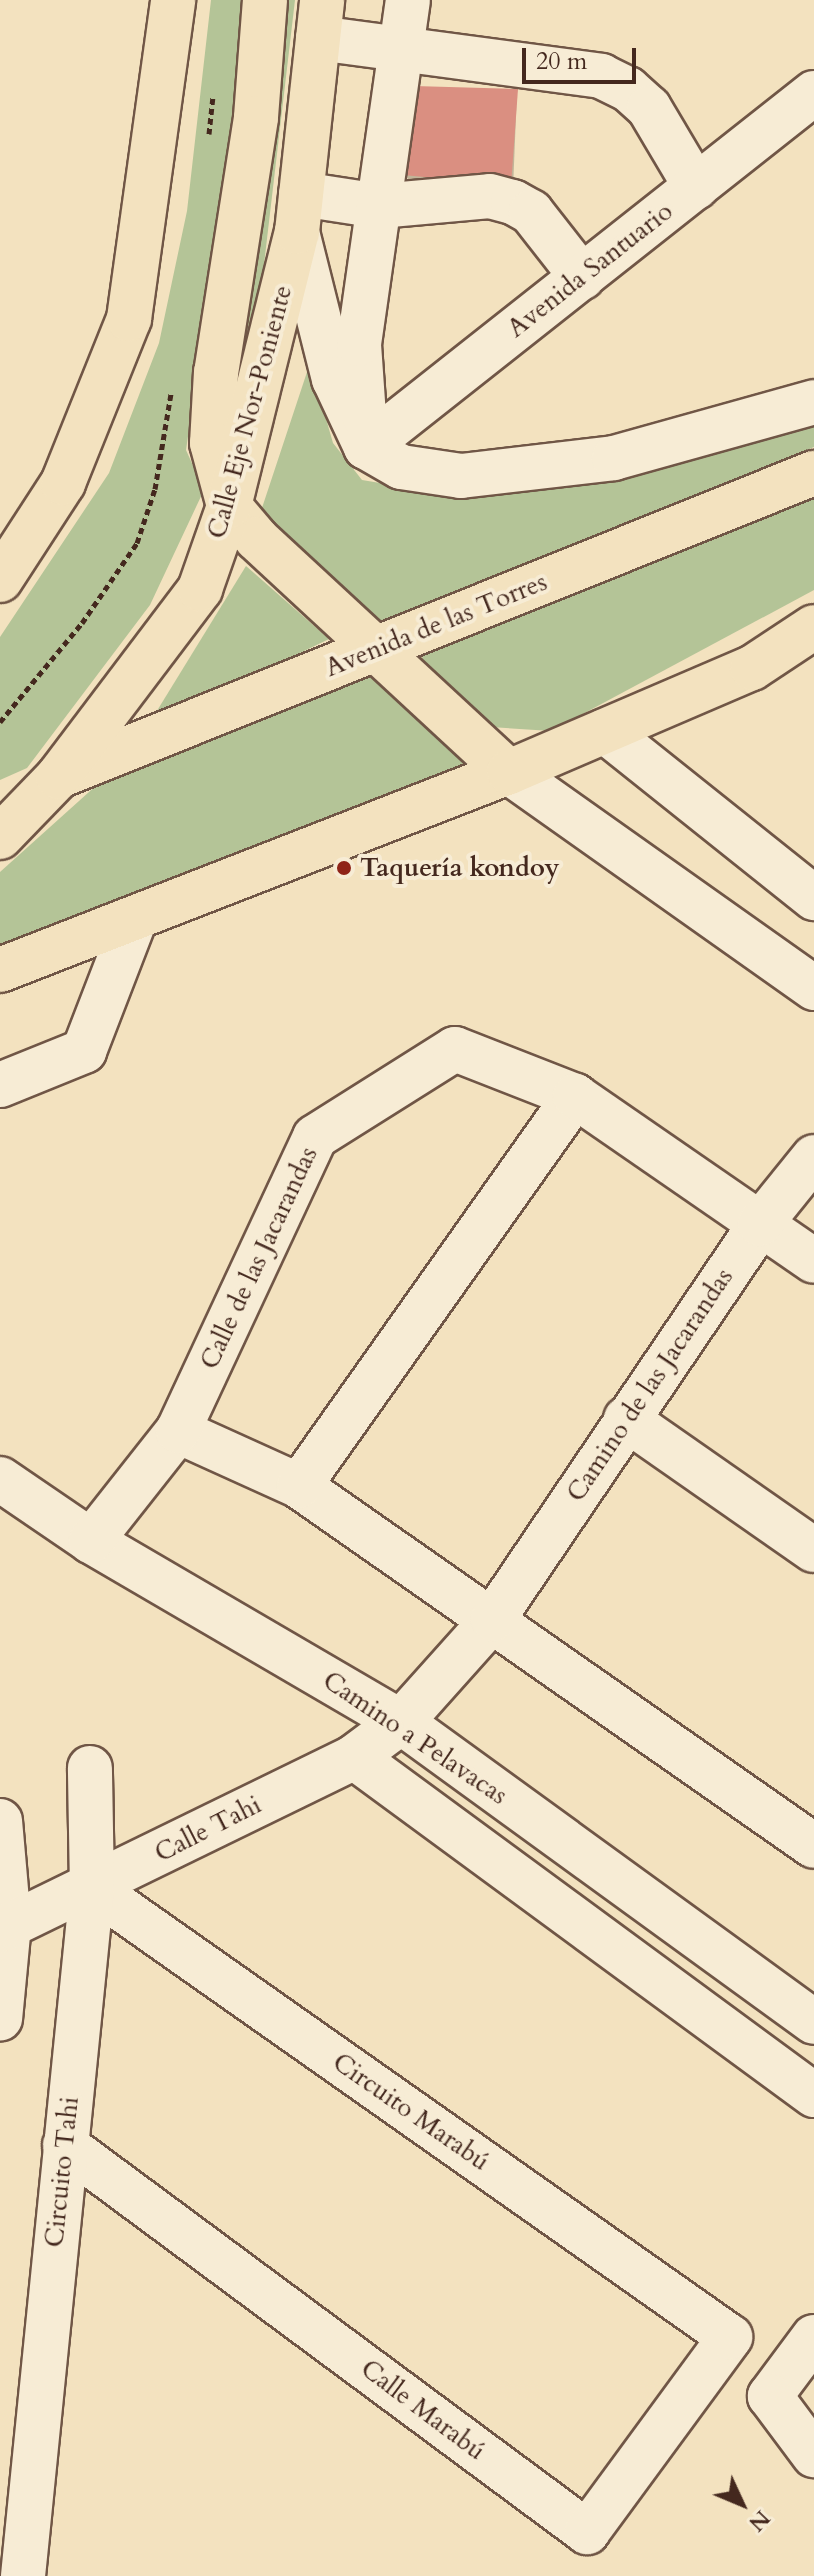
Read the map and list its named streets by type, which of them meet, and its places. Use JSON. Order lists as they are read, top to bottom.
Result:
{
  "streets": {
    "main road": ["Calle Eje Nor-Poniente", "Avenida de las Torres"],
    "street": [
      "Avenida Santuario",
      "Calle de las Jacarandas",
      "Camino de las Jacarandas",
      "Camino a Pelavacas",
      "Calle Tahi",
      "Circuito Marabú",
      "Circuito Tahi",
      "Calle Marabú"
    ]
  },
  "crossings": [
    ["Calle Eje Nor-Poniente", "Avenida de las Torres"],
    ["Calle de las Jacarandas", "Camino a Pelavacas"],
    ["Camino de las Jacarandas", "Camino a Pelavacas"],
    ["Camino de las Jacarandas", "Calle Tahi"],
    ["Camino a Pelavacas", "Calle Tahi"],
    ["Calle Tahi", "Circuito Marabú"],
    ["Calle Tahi", "Circuito Tahi"],
    ["Circuito Marabú", "Circuito Tahi"],
    ["Circuito Marabú", "Calle Marabú"],
    ["Circuito Tahi", "Calle Marabú"]
  ],
  "places": ["Taquería kondoy"],
  "scale_bar": "20 m",
  "north": "bottom right"
}
